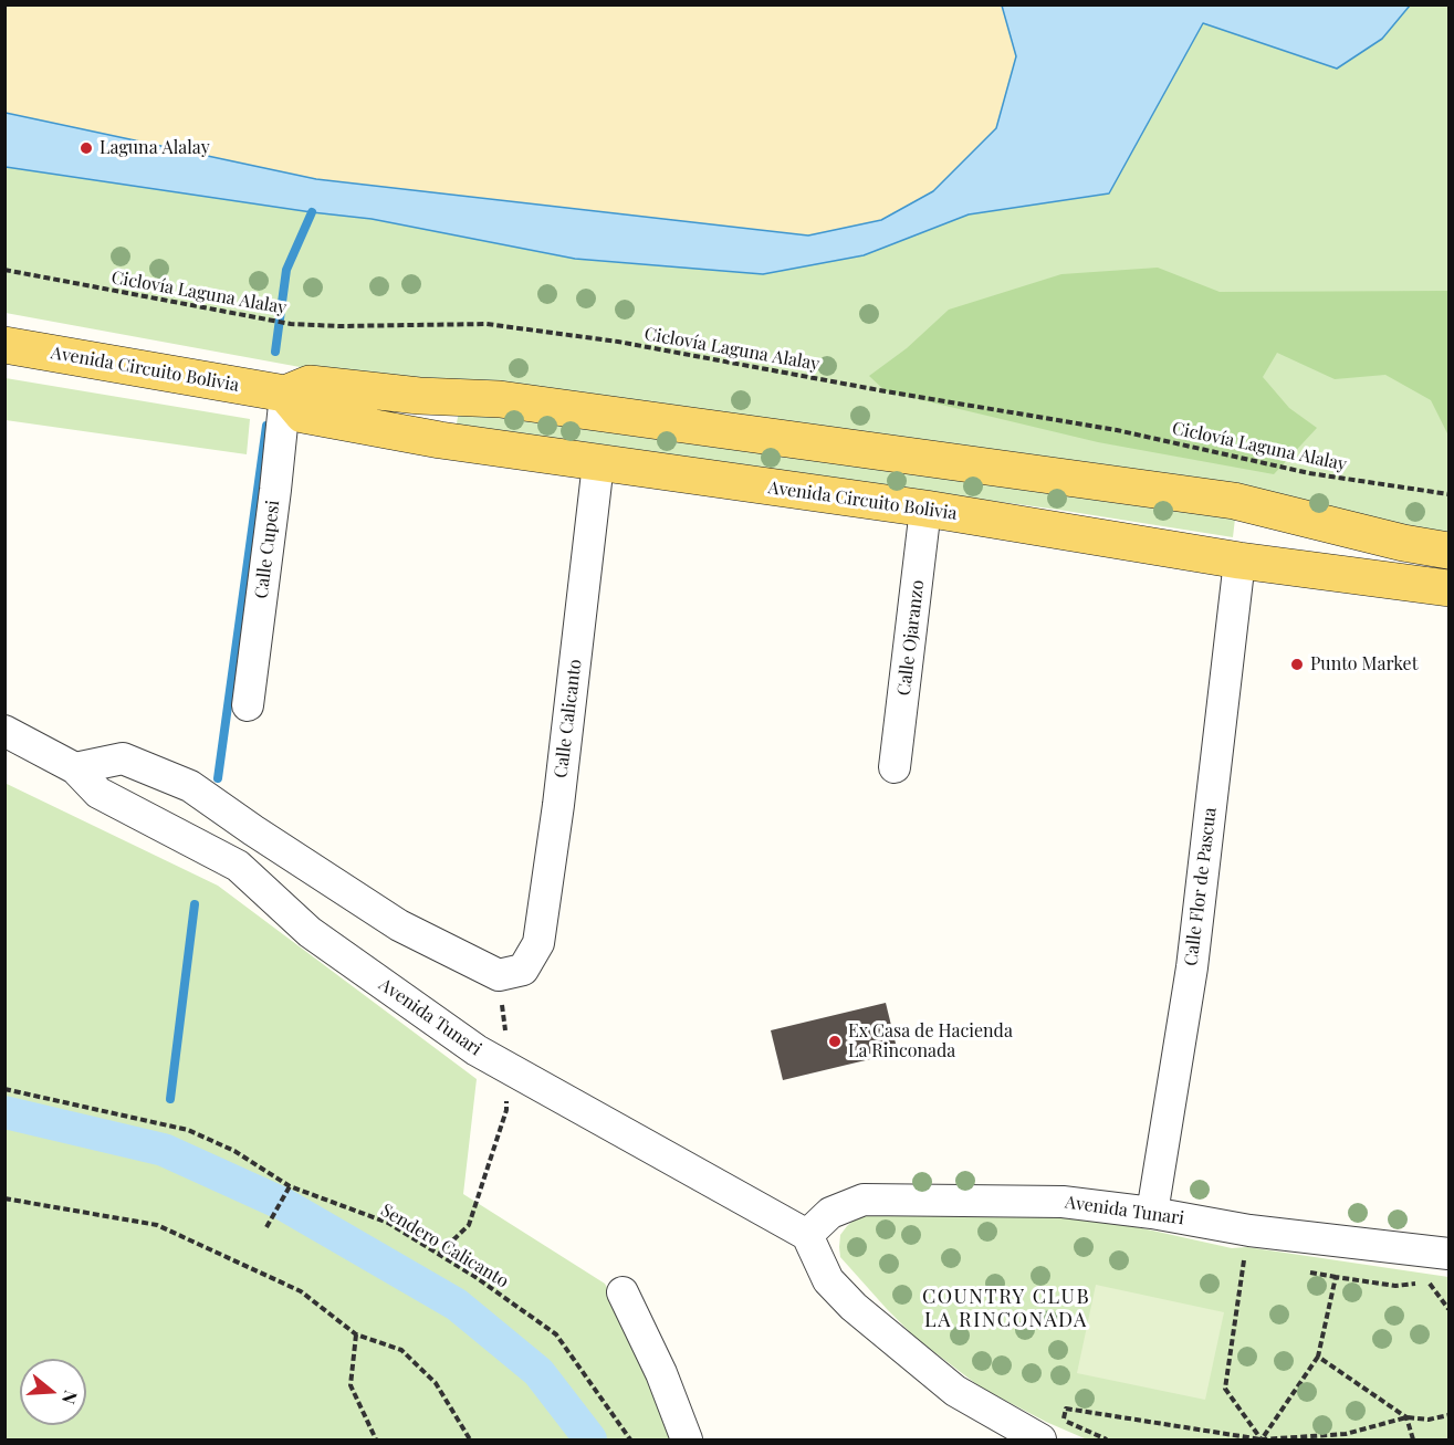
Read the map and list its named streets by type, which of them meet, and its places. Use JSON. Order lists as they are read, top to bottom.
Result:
{
  "streets": {
    "main road": ["Avenida Circuito Bolivia"],
    "street": [
      "Calle Cupesi",
      "Calle Ojaranzo",
      "Calle Calicanto",
      "Calle Flor de Pascua",
      "Avenida Tunari"
    ],
    "path": ["Ciclovía Laguna Alalay", "Sendero Calicanto"]
  },
  "crossings": [
    ["Avenida Circuito Bolivia", "Calle Cupesi"],
    ["Avenida Circuito Bolivia", "Calle Ojaranzo"],
    ["Avenida Circuito Bolivia", "Calle Calicanto"],
    ["Avenida Circuito Bolivia", "Calle Flor de Pascua"],
    ["Calle Flor de Pascua", "Avenida Tunari"]
  ],
  "districts": ["COUNTRY CLUB LA RINCONADA"],
  "places": ["Laguna Alalay", "Punto Market", "Ex Casa de Hacienda La Rinconada"],
  "north": "right"
}
